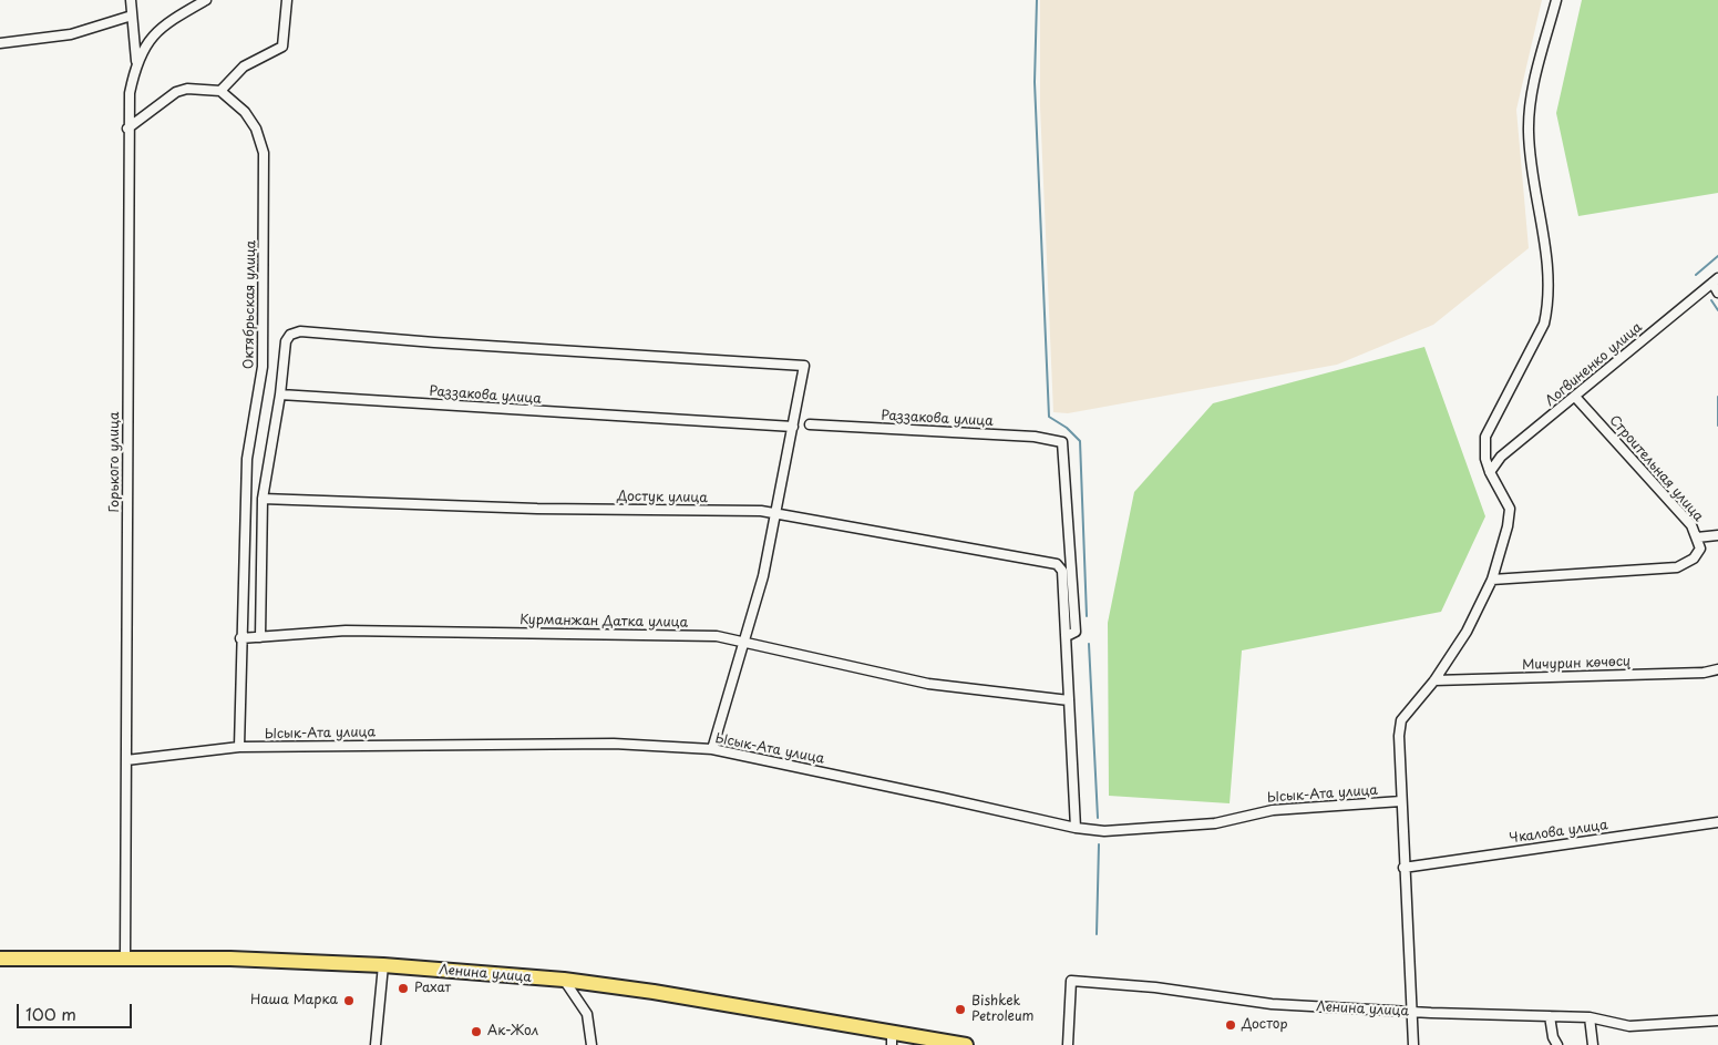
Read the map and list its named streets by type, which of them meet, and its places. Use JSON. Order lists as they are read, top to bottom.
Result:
{
  "streets": {
    "main road": ["Ленина улица"],
    "street": [
      "Октябрьская улица",
      "Логвиненко улица",
      "Раззакова улица",
      "Горького улица",
      "Строительная улица",
      "Достук улица",
      "Курманжан Датка улица",
      "Мичурин көчөсү",
      "Ысык-Ата улица",
      "Чкалова улица"
    ]
  },
  "crossings": [
    ["Октябрьская улица", "Курманжан Датка улица"],
    ["Логвиненко улица", "Строительная улица"],
    ["Раззакова улица", "Достук улица"],
    ["Горького улица", "Ысык-Ата улица"],
    ["Горького улица", "Ленина улица"]
  ],
  "places": [
    "Рахат",
    "Наша Марка",
    "Bishkek Petroleum",
    "Достор",
    "Ак-Жол"
  ],
  "scale_bar": "100 m"
}
